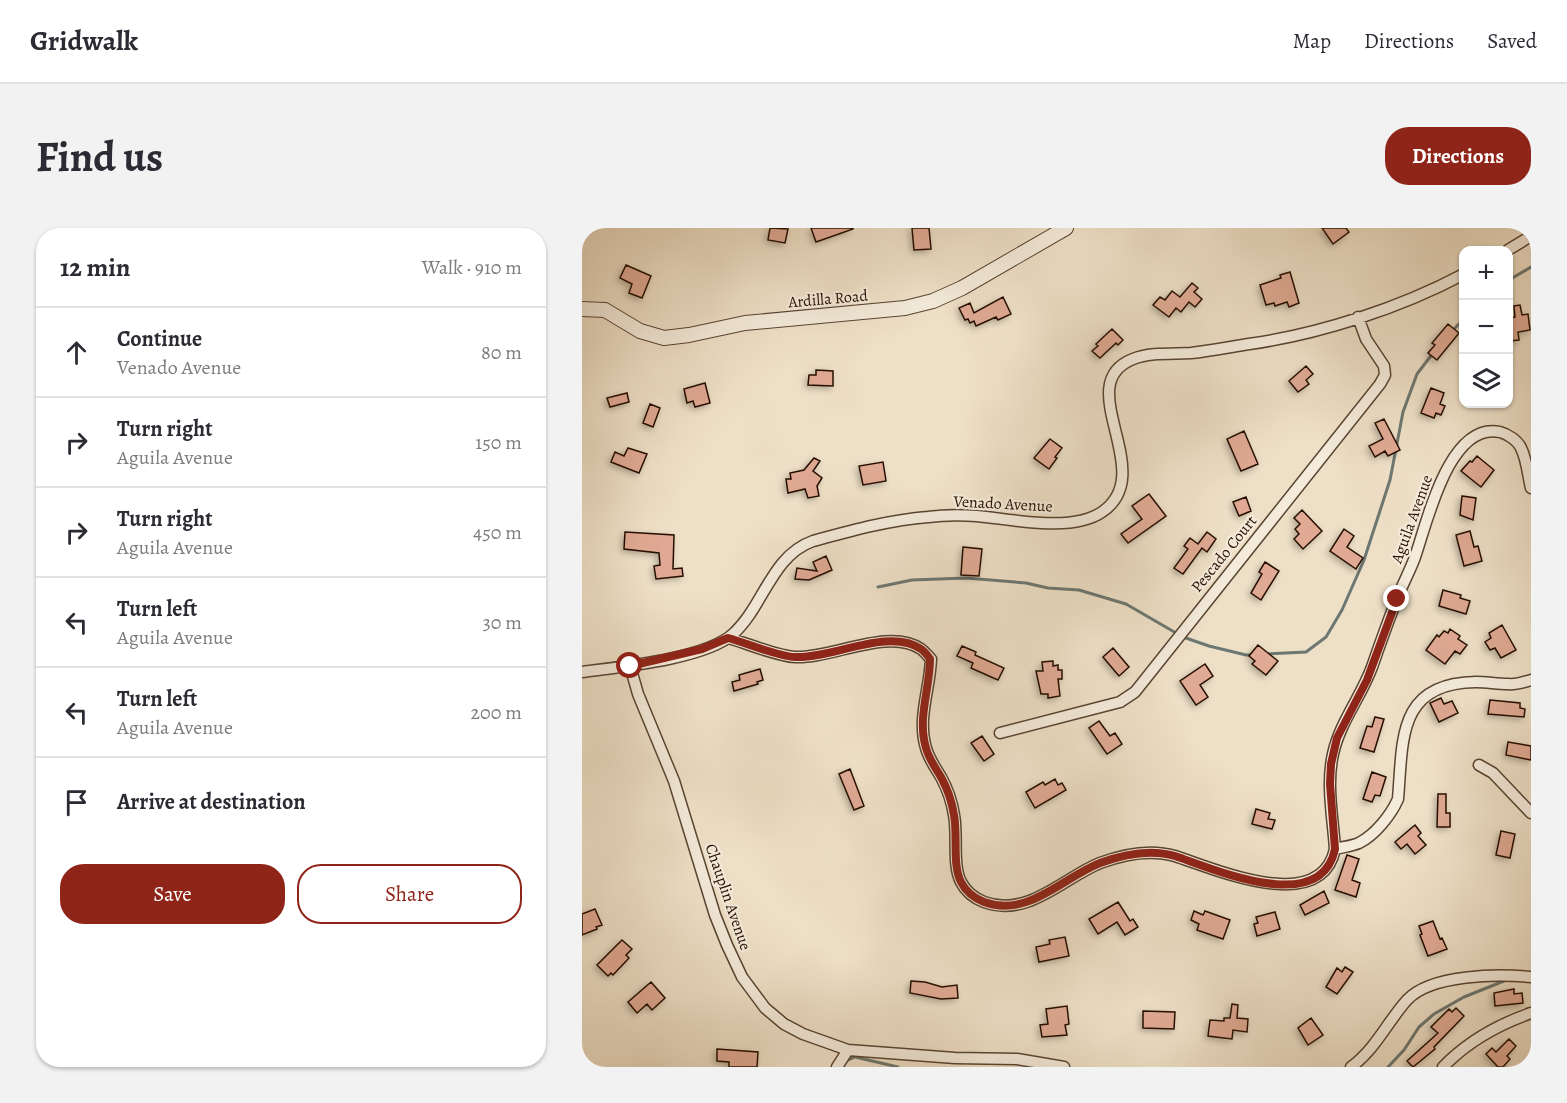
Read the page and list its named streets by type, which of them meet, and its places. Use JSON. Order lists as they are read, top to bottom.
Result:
{
  "streets": {
    "street": [
      "Ardilla Road",
      "Venado Avenue",
      "Aguila Avenue",
      "Pescado Court",
      "Chauplin Avenue"
    ]
  },
  "crossings": [
    ["Venado Avenue", "Pescado Court"],
    ["Venado Avenue", "Chauplin Avenue"]
  ],
  "page": {
    "header": "Gridwalk",
    "nav": ["Map", "Directions", "Saved"],
    "buttons": [
      "Directions",
      ["Save", "Share"]
    ],
    "title": "Find us",
    "heading": ["12 min", "Walk · 910 m"],
    "map_buttons": ["+", "−"],
    "list": [
      ["Continue", "Venado Avenue", "80 m"],
      ["Turn right", "Aguila Avenue", "150 m"],
      ["Turn right", "Aguila Avenue", "450 m"],
      ["Turn left", "Aguila Avenue", "30 m"],
      ["Turn left", "Aguila Avenue", "200 m"],
      "Arrive at destination"
    ]
  }
}
